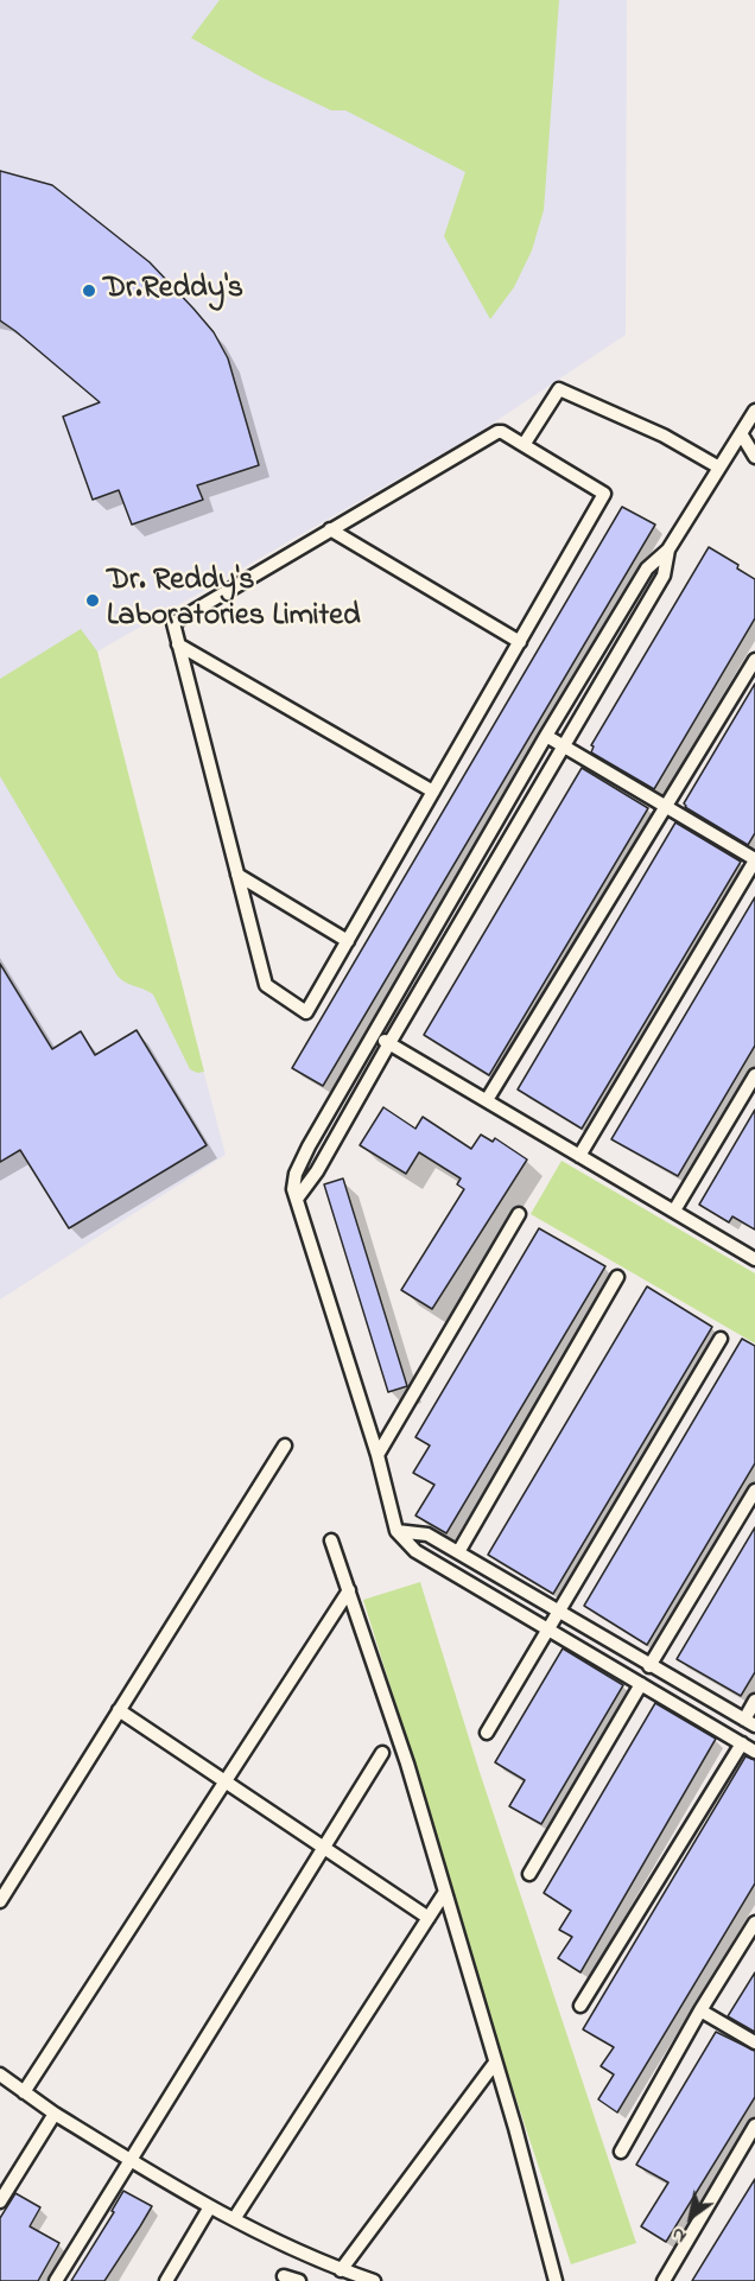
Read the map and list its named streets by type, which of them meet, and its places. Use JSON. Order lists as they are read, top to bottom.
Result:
{
  "places": ["Dr.Reddy's", "Dr. Reddy's Laboratories Limited"],
  "north": "bottom left"
}
